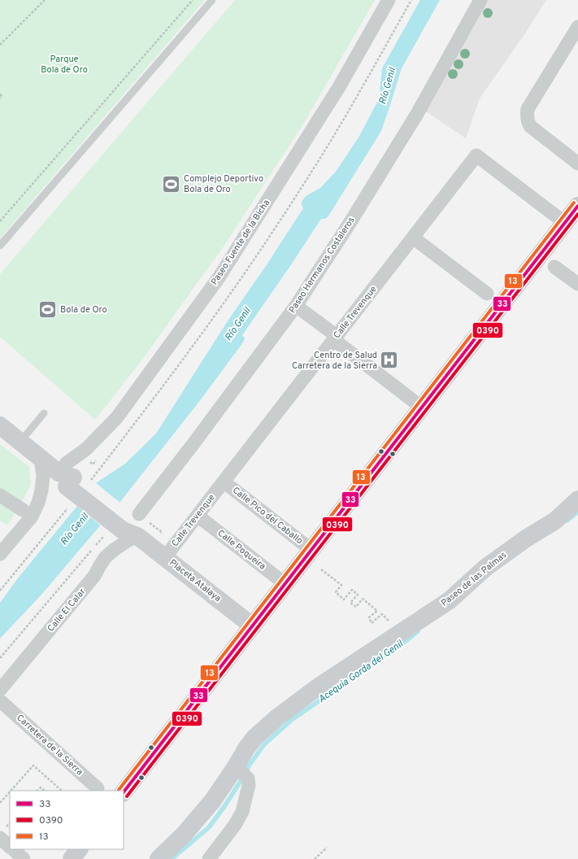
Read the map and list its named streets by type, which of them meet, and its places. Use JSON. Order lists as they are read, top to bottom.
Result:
{
  "streets": {
    "street": [
      "Paseo Fuente de la Bicha",
      "Paseo Hermanos Costaleros",
      "Calle Trevenque",
      "Calle Pico del Caballo",
      "Calle Poqueira",
      "Paseo de las Palmas",
      "Placeta Atalaya",
      "Calle El Calar",
      "Carretera de la Sierra"
    ]
  },
  "crossings": [
    ["Paseo Fuente de la Bicha", "Placeta Atalaya"],
    ["Paseo Hermanos Costaleros", "Placeta Atalaya"],
    ["Paseo Hermanos Costaleros", "Calle El Calar"],
    ["Calle Trevenque", "Calle Pico del Caballo"],
    ["Calle Trevenque", "Calle Poqueira"],
    ["Calle Trevenque", "Placeta Atalaya"],
    ["Placeta Atalaya", "Calle El Calar"],
    ["Calle El Calar", "Carretera de la Sierra"]
  ],
  "water": ["Río Genil", "Acequia Gorda del Genil"],
  "parks": ["Parque Bola de Oro"],
  "places": {
    "sports": ["Complejo Deportivo Bola de Oro", "Bola de Oro"],
    "hospital": ["Centro de Salud Carretera de la Sierra"]
  },
  "lines": ["transit line 13", "transit line 33", "transit line 0390"],
  "legend": ["33", "0390", "13"]
}
